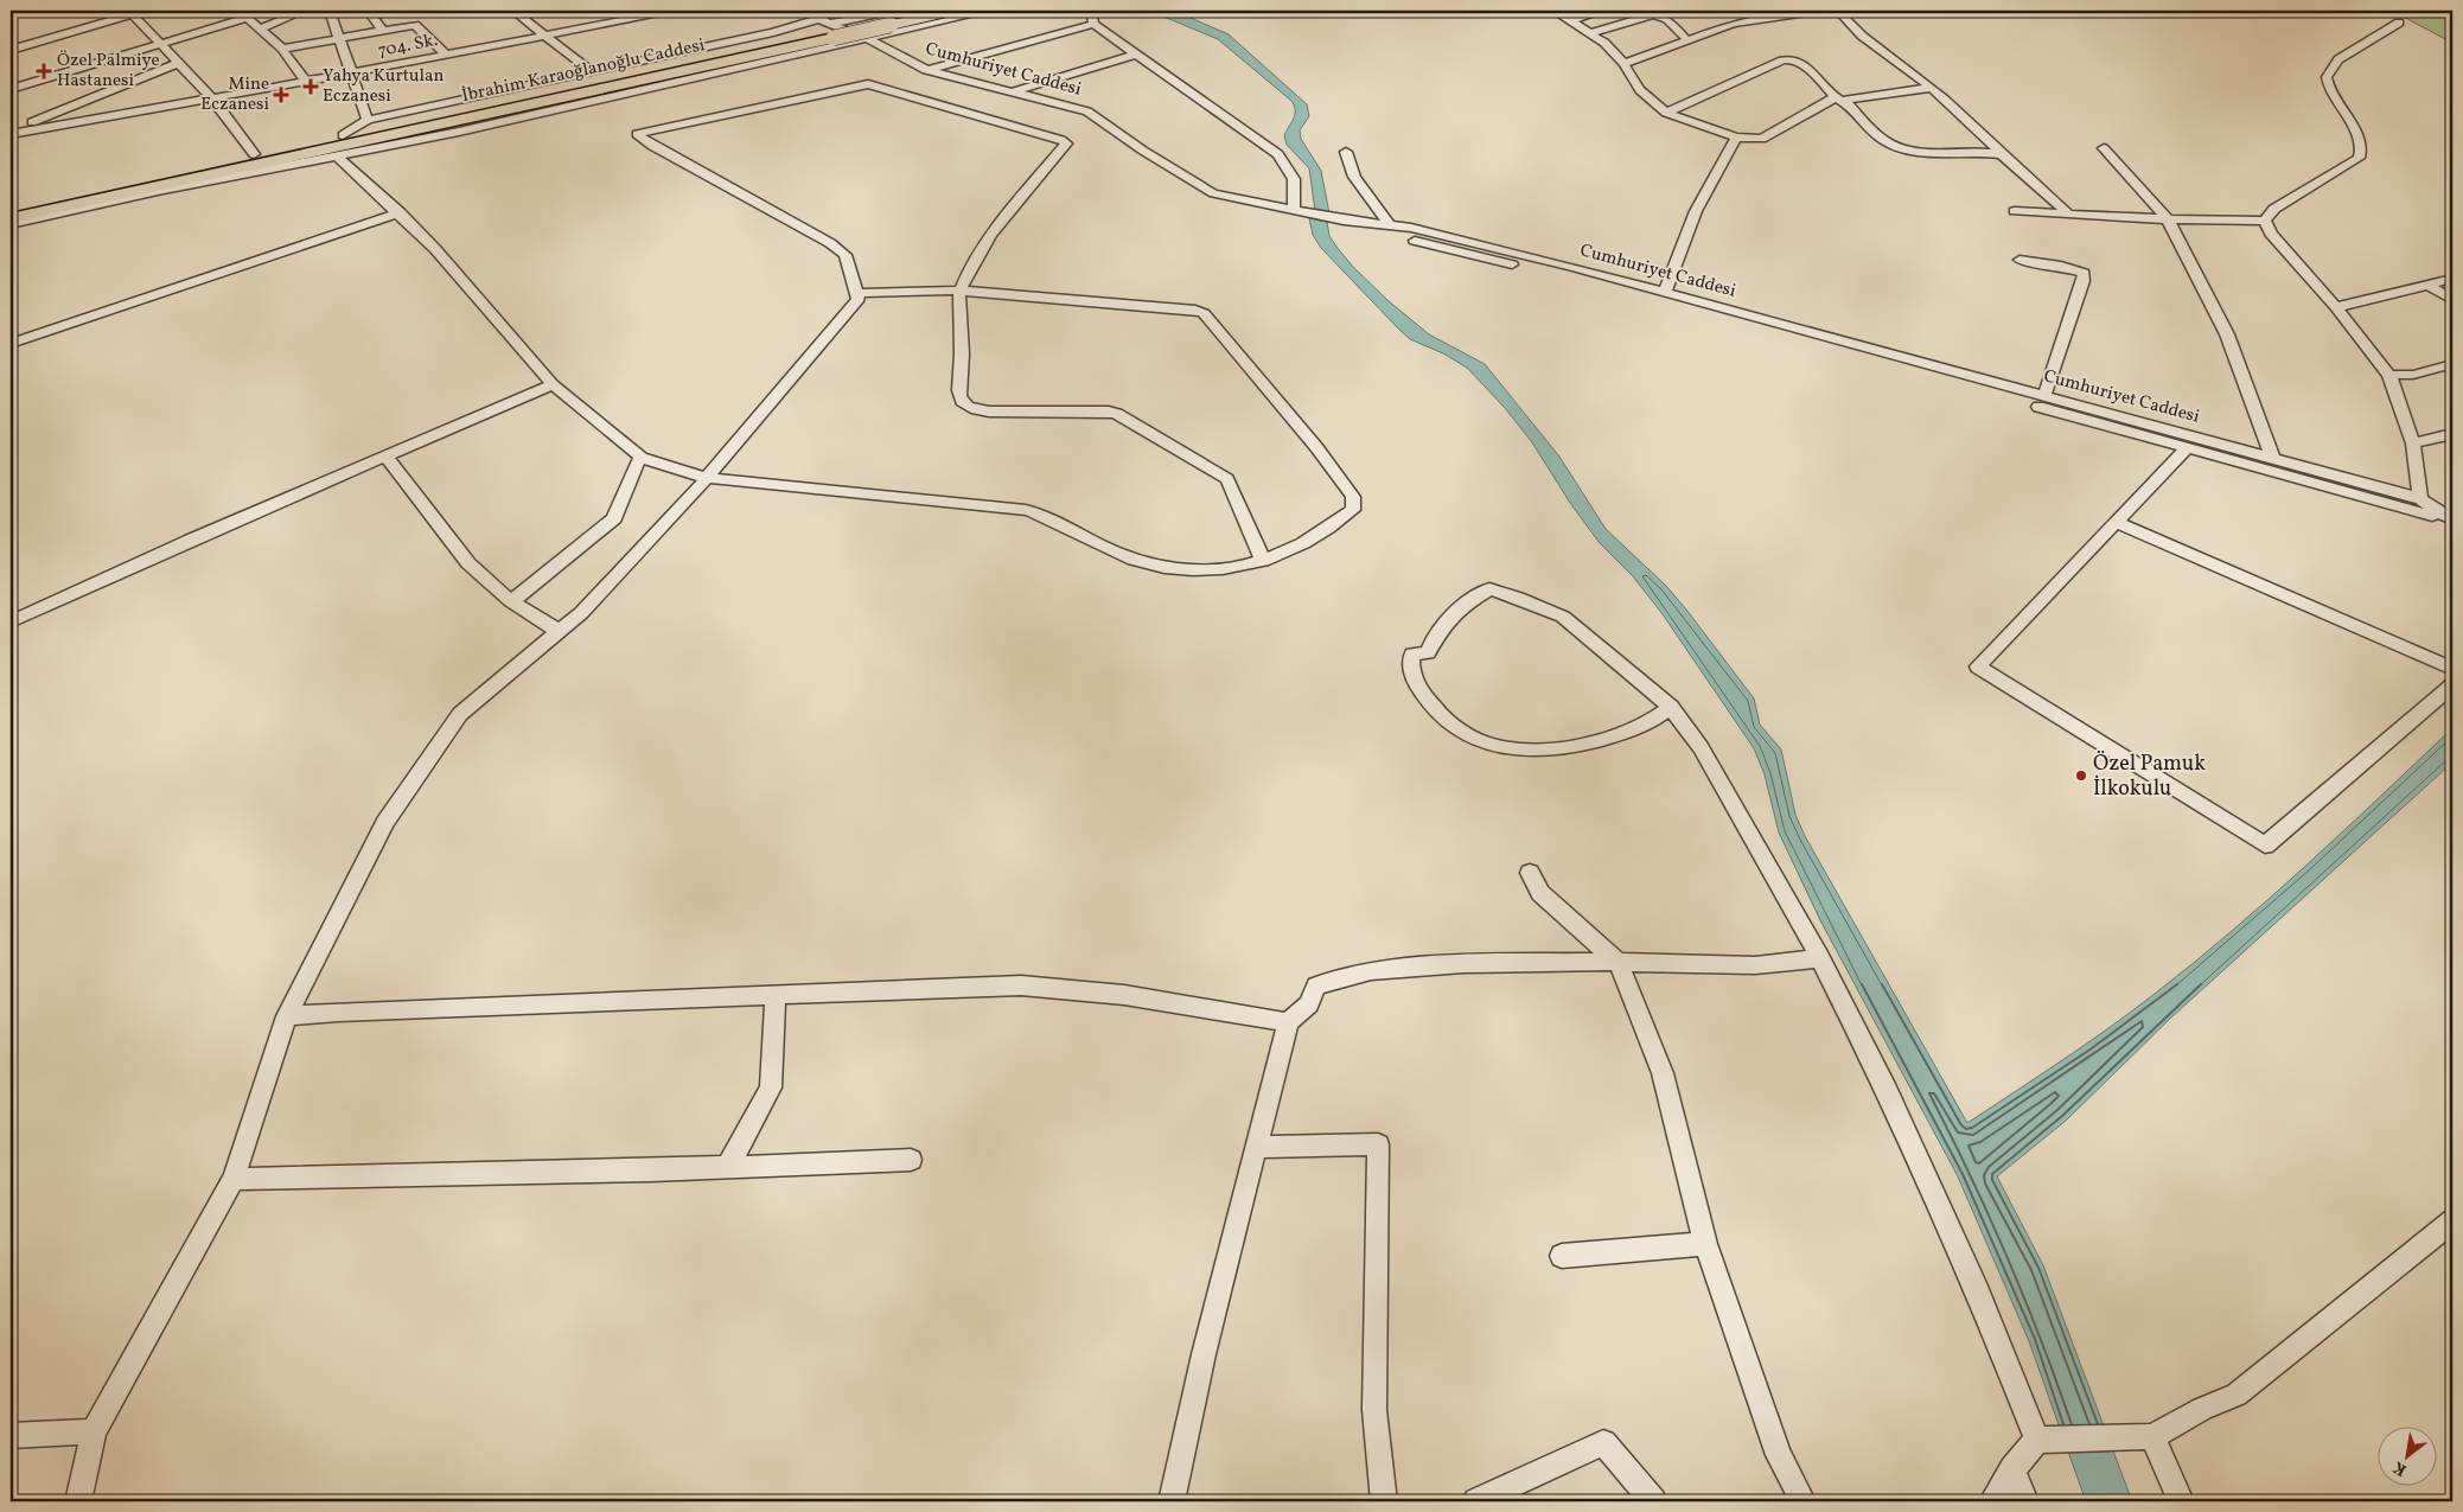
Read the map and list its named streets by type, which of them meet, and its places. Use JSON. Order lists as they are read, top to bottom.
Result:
{
  "streets": {
    "highway": ["İbrahim Karaoğlanoğlu Caddesi"],
    "street": ["704. Sk.", "Cumhuriyet Caddesi"]
  },
  "crossings": [
    ["Cumhuriyet Caddesi", "İbrahim Karaoğlanoğlu Caddesi"]
  ],
  "places": {
    "health": ["Özel Palmiye Hastanesi", "Yahya Kurtulan Eczanesi", "Mine Eczanesi"],
    "other": ["Özel Pamuk İlkokulu"]
  },
  "north": "bottom left"
}
